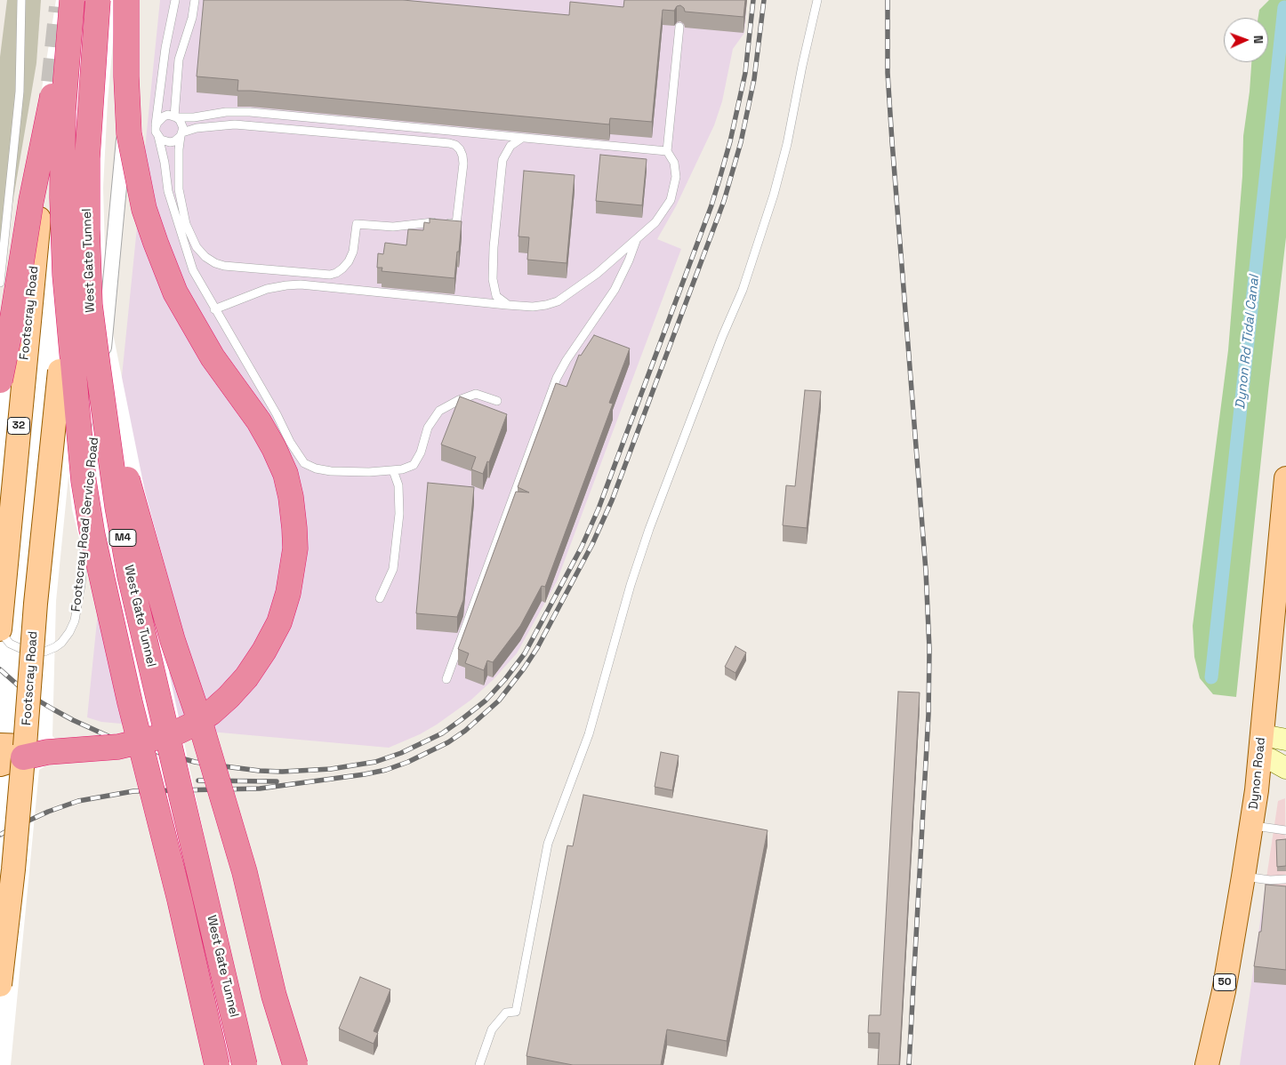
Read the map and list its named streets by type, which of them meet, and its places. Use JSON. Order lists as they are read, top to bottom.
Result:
{
  "streets": {
    "highway": ["West Gate Tunnel", "M4"],
    "main road": [
      "Footscray Road",
      "32",
      "Dynon Road",
      "50"
    ],
    "lane": ["Footscray Road Service Road"]
  },
  "crossings": [
    ["Footscray Road", "Footscray Road Service Road"]
  ],
  "water": ["Dynon Rd Tidal Canal"],
  "north": "right"
}
